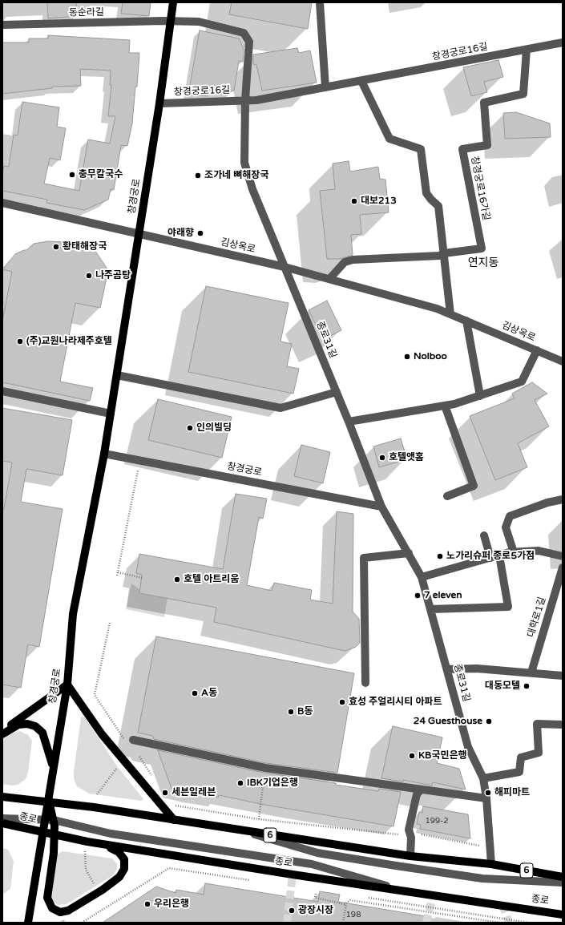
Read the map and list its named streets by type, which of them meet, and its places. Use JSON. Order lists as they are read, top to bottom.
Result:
{
  "streets": {
    "main road": ["창경궁로", "종로", "6"],
    "street": [
      "동순라길",
      "창경궁로16길",
      "창경궁로16가길",
      "김상옥로",
      "종로31길",
      "대학로1길"
    ]
  },
  "crossings": [
    ["동순라길", "창경궁로"],
    ["창경궁로16길", "창경궁로16가길"],
    ["창경궁로16길", "창경궁로"],
    ["창경궁로16가길", "김상옥로"],
    ["창경궁로", "김상옥로"],
    ["창경궁로", "종로31길"],
    ["창경궁로", "종로"],
    ["김상옥로", "종로31길"],
    ["종로31길", "종로"]
  ],
  "districts": ["연지동"],
  "places": [
    "충무칼국수",
    "조가네 뼈해장국",
    "대보213",
    "야래향",
    "황태해장국",
    "나주곰탕",
    "(주)교원나라제주호텔",
    "Nolboo",
    "인의빌딩",
    "호텔앳홈",
    "노가리슈퍼 종로5가점",
    "호텔 아트리움",
    "7 eleven",
    "대동모텔",
    "A동",
    "효성 주얼리시티 아파트",
    "B동",
    "24 Guesthouse",
    "KB국민은행",
    "IBK기업은행",
    "세븐일레븐",
    "해피마트",
    "우리은행",
    "광장시장"
  ],
  "house_numbers": ["199-2", "198"]
}
